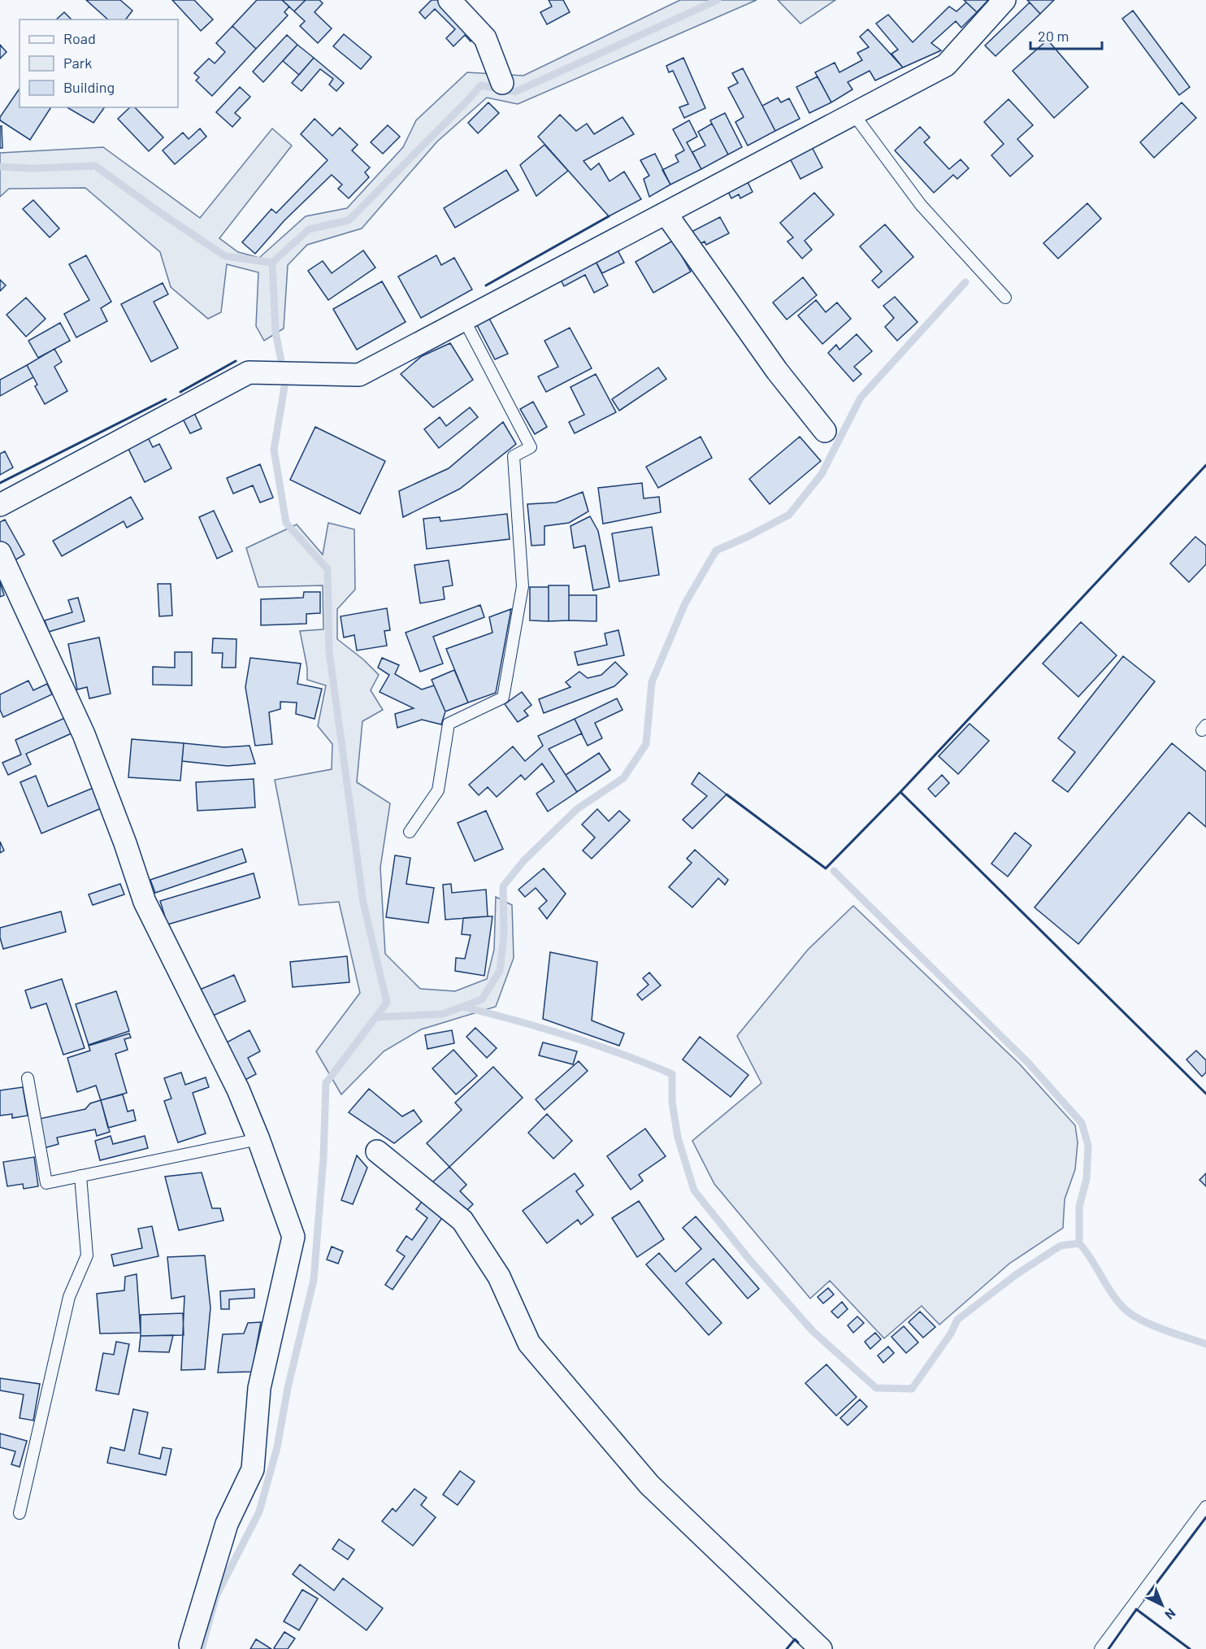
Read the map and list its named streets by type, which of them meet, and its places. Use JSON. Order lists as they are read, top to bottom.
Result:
{
  "legend": ["Road", "Park", "Building"],
  "scale_bar": "20 m",
  "north": "bottom right"
}
